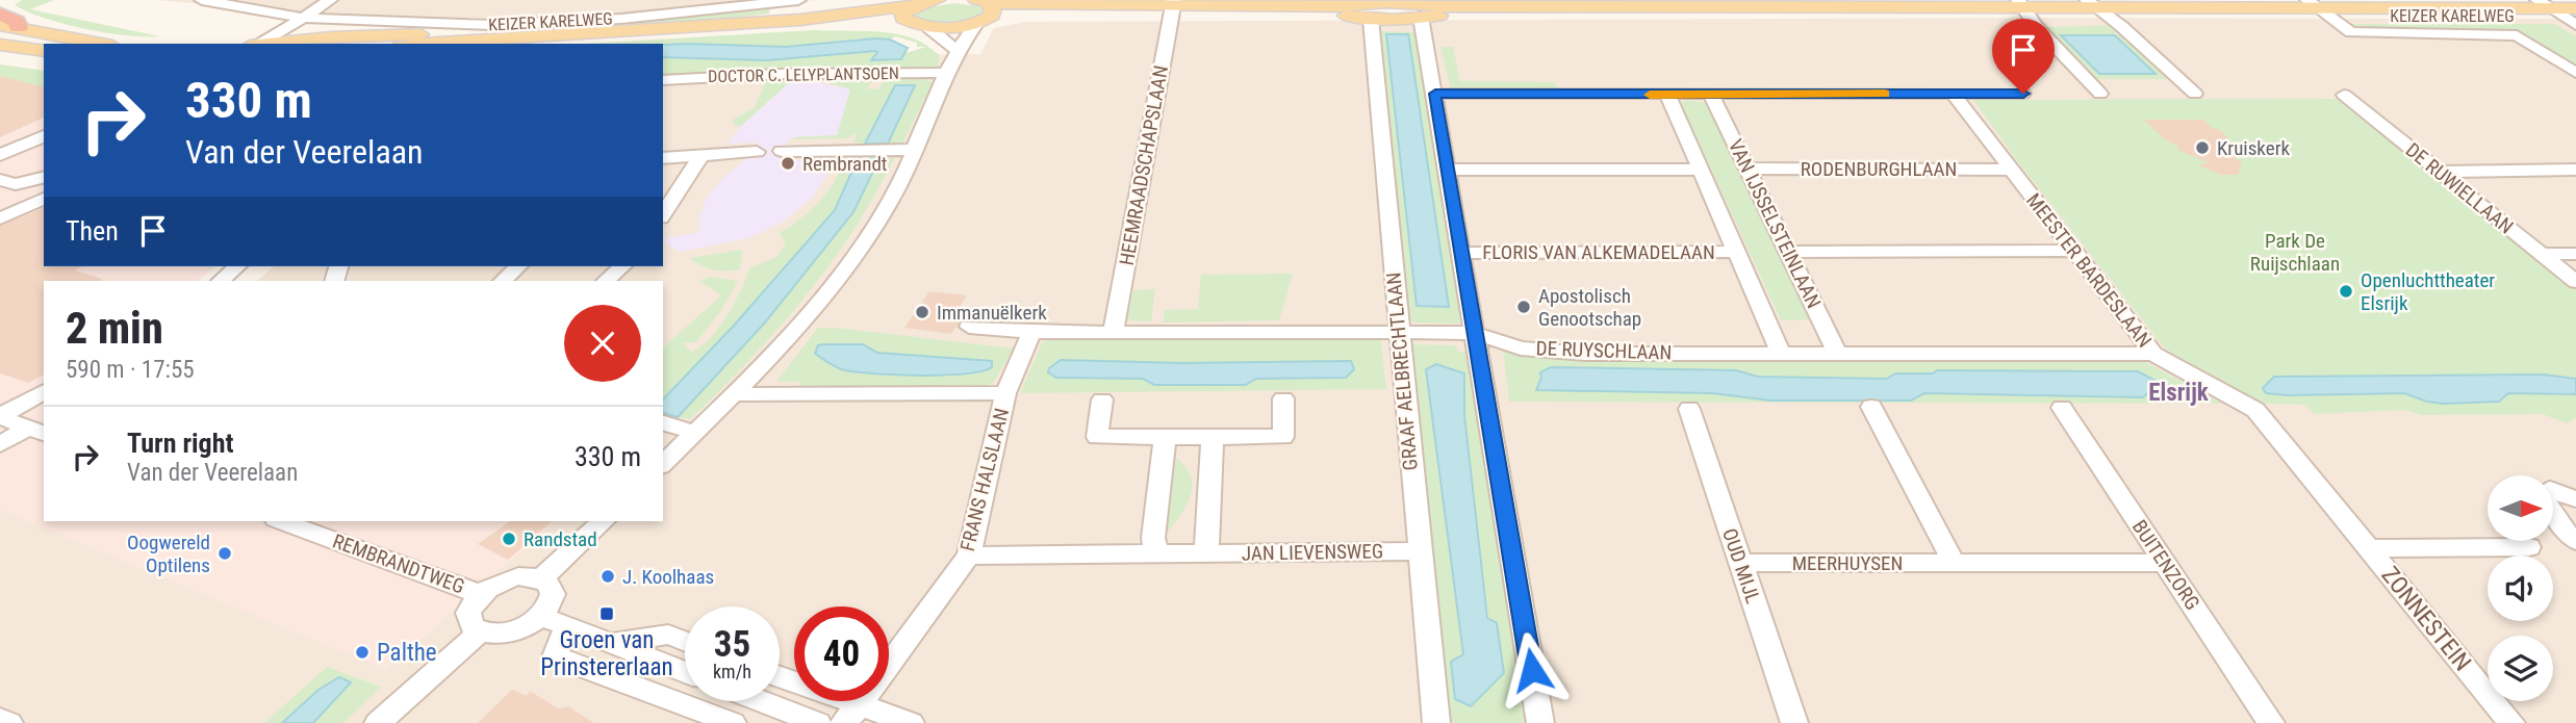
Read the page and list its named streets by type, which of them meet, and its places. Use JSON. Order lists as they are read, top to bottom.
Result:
{
  "streets": {
    "main road": ["KEIZER KARELWEG"],
    "street": [
      "DOCTOR C. LELYPLANTSOEN",
      "HEEMRAADSCHAPSLAAN",
      "RODENBURGHLAAN",
      "DE RUWIELLAAN",
      "VAN IJSSELSTEINLAAN",
      "FLORIS VAN ALKEMADELAAN",
      "MEESTER BARDESLAAN",
      "DE RUYSCHLAAN",
      "GRAAF AELBRECHTLAAN",
      "FRANS HALSLAAN",
      "JAN LIEVENSWEG",
      "MEERHUYSEN",
      "REMBRANDTWEG",
      "BUITENZORG",
      "OUD MIJL",
      "ZONNESTEIN"
    ]
  },
  "crossings": [
    ["HEEMRAADSCHAPSLAAN", "DE RUYSCHLAAN"],
    ["RODENBURGHLAAN", "VAN IJSSELSTEINLAAN"],
    ["RODENBURGHLAAN", "MEESTER BARDESLAAN"],
    ["VAN IJSSELSTEINLAAN", "DE RUYSCHLAAN"],
    ["MEESTER BARDESLAAN", "DE RUYSCHLAAN"],
    ["MEESTER BARDESLAAN", "ZONNESTEIN"],
    ["DE RUYSCHLAAN", "GRAAF AELBRECHTLAAN"],
    ["DE RUYSCHLAAN", "FRANS HALSLAAN"],
    ["GRAAF AELBRECHTLAAN", "JAN LIEVENSWEG"],
    ["FRANS HALSLAAN", "JAN LIEVENSWEG"],
    ["MEERHUYSEN", "BUITENZORG"],
    ["MEERHUYSEN", "OUD MIJL"]
  ],
  "districts": ["Elsrijk"],
  "parks": ["Park De Ruijschlaan"],
  "places": {
    "other": [
      "Kruiskerk",
      "Rembrandt",
      "Openluchttheater Elsrijk",
      "Apostolisch Genootschap",
      "Immanuëlkerk",
      "Randstad",
      "Oogwereld Optilens",
      "J. Koolhaas",
      "Palthe"
    ],
    "transit": ["Groen van Prinstererlaan"]
  },
  "north": "right",
  "page": {
    "turn": ["330 m", "Van der Veerelaan"],
    "then": "Then",
    "heading": ["2 min", "590 m · 17:55"],
    "list": [
      {
        "name": "Turn right",
        "note": "Van der Veerelaan",
        "value": "330 m"
      }
    ],
    "speed": "35 km/h",
    "limit": "40"
  }
}
